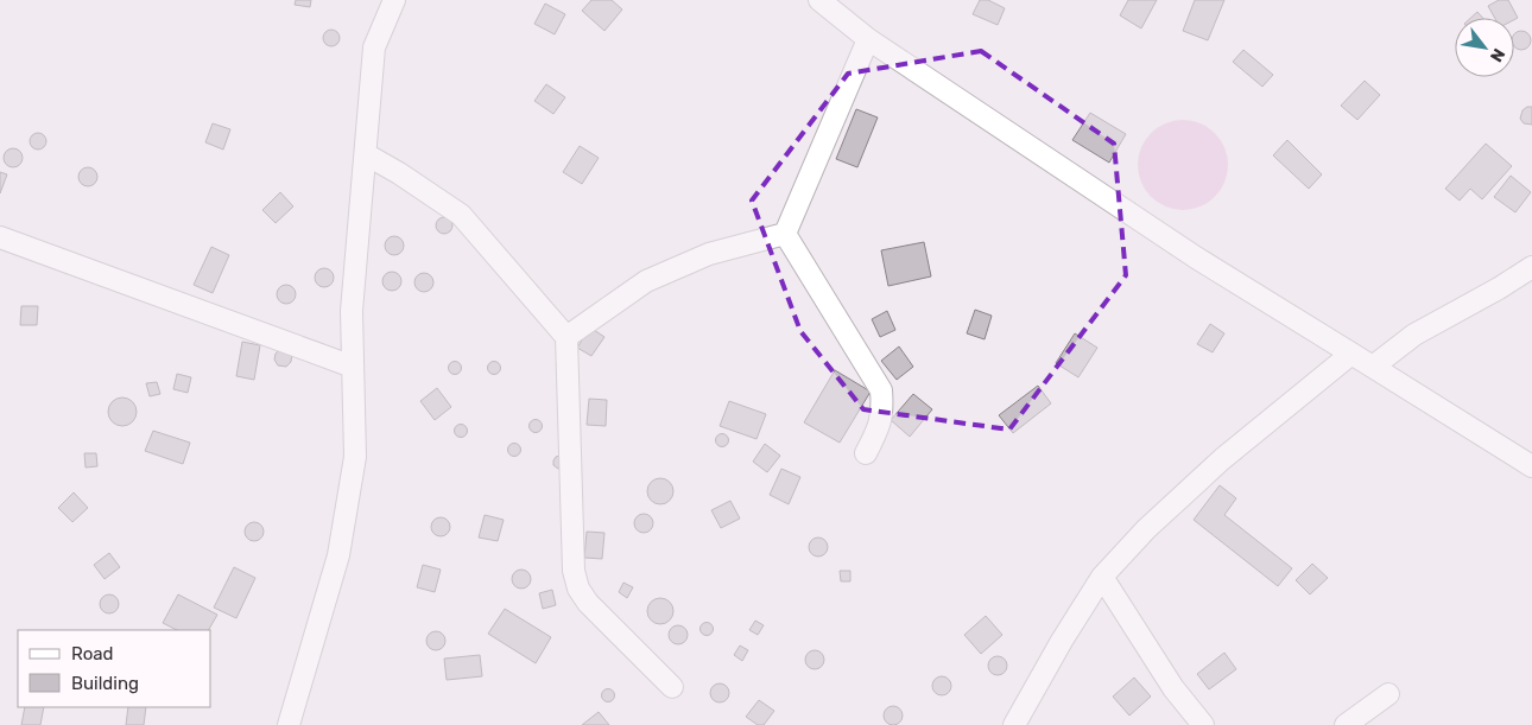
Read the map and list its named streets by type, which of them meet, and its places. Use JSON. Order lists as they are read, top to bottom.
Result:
{
  "legend": ["Road", "Building"],
  "north": "bottom right"
}
